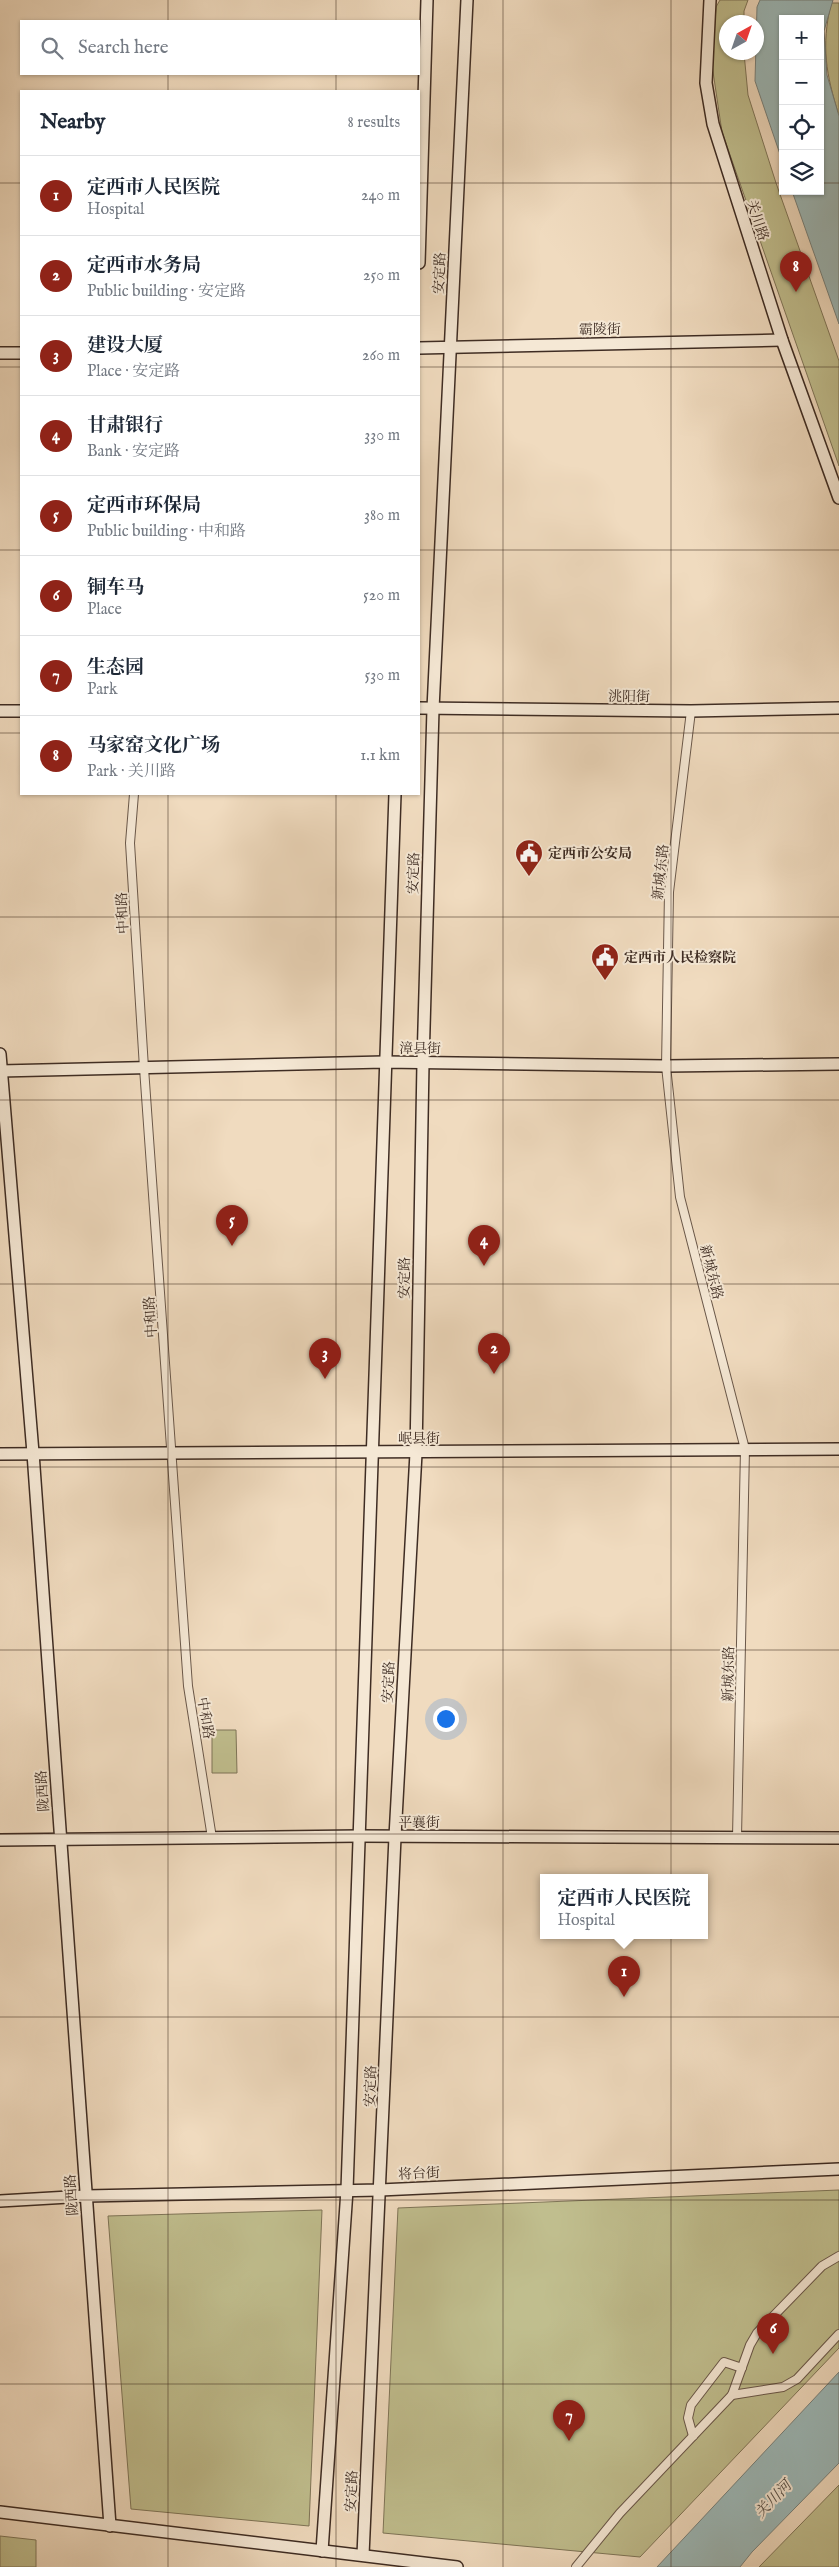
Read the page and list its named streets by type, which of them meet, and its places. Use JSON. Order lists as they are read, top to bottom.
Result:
{
  "streets": {
    "street": [
      "关川路",
      "安定路",
      "霸陵街",
      "洮阳街",
      "新城东路",
      "中和路",
      "漳县街",
      "岷县街",
      "陇西路",
      "平襄街",
      "将台街"
    ]
  },
  "crossings": [
    ["关川路", "霸陵街"],
    ["安定路", "霸陵街"],
    ["安定路", "洮阳街"],
    ["安定路", "漳县街"],
    ["安定路", "岷县街"],
    ["安定路", "平襄街"],
    ["安定路", "将台街"],
    ["洮阳街", "新城东路"],
    ["新城东路", "漳县街"],
    ["新城东路", "岷县街"],
    ["新城东路", "平襄街"],
    ["中和路", "漳县街"],
    ["中和路", "岷县街"],
    ["中和路", "平襄街"],
    ["漳县街", "陇西路"],
    ["岷县街", "陇西路"],
    ["陇西路", "平襄街"],
    ["陇西路", "将台街"]
  ],
  "water": ["关川河"],
  "places": {
    "public building": ["定西市公安局", "定西市人民检察院"]
  },
  "north": "top right",
  "page": {
    "map_buttons": ["+", "−"],
    "search": "Search here",
    "heading": ["Nearby", "8 results"],
    "list": [
      {
        "mark": "1",
        "name": "定西市人民医院",
        "note": "Hospital",
        "value": "240 m"
      },
      {
        "mark": "2",
        "name": "定西市水务局",
        "note": "Public building · 安定路",
        "value": "250 m"
      },
      {
        "mark": "3",
        "name": "建设大厦",
        "note": "Place · 安定路",
        "value": "260 m"
      },
      {
        "mark": "4",
        "name": "甘肃银行",
        "note": "Bank · 安定路",
        "value": "330 m"
      },
      {
        "mark": "5",
        "name": "定西市环保局",
        "note": "Public building · 中和路",
        "value": "380 m"
      },
      {
        "mark": "6",
        "name": "铜车马",
        "note": "Place",
        "value": "520 m"
      },
      {
        "mark": "7",
        "name": "生态园",
        "note": "Park",
        "value": "530 m"
      },
      {
        "mark": "8",
        "name": "马家窑文化广场",
        "note": "Park · 关川路",
        "value": "1.1 km"
      }
    ],
    "pins": [
      "8",
      "5",
      "4",
      "2",
      "3",
      "1",
      "6",
      "7"
    ],
    "popup": ["定西市人民医院", "Hospital"]
  }
}
